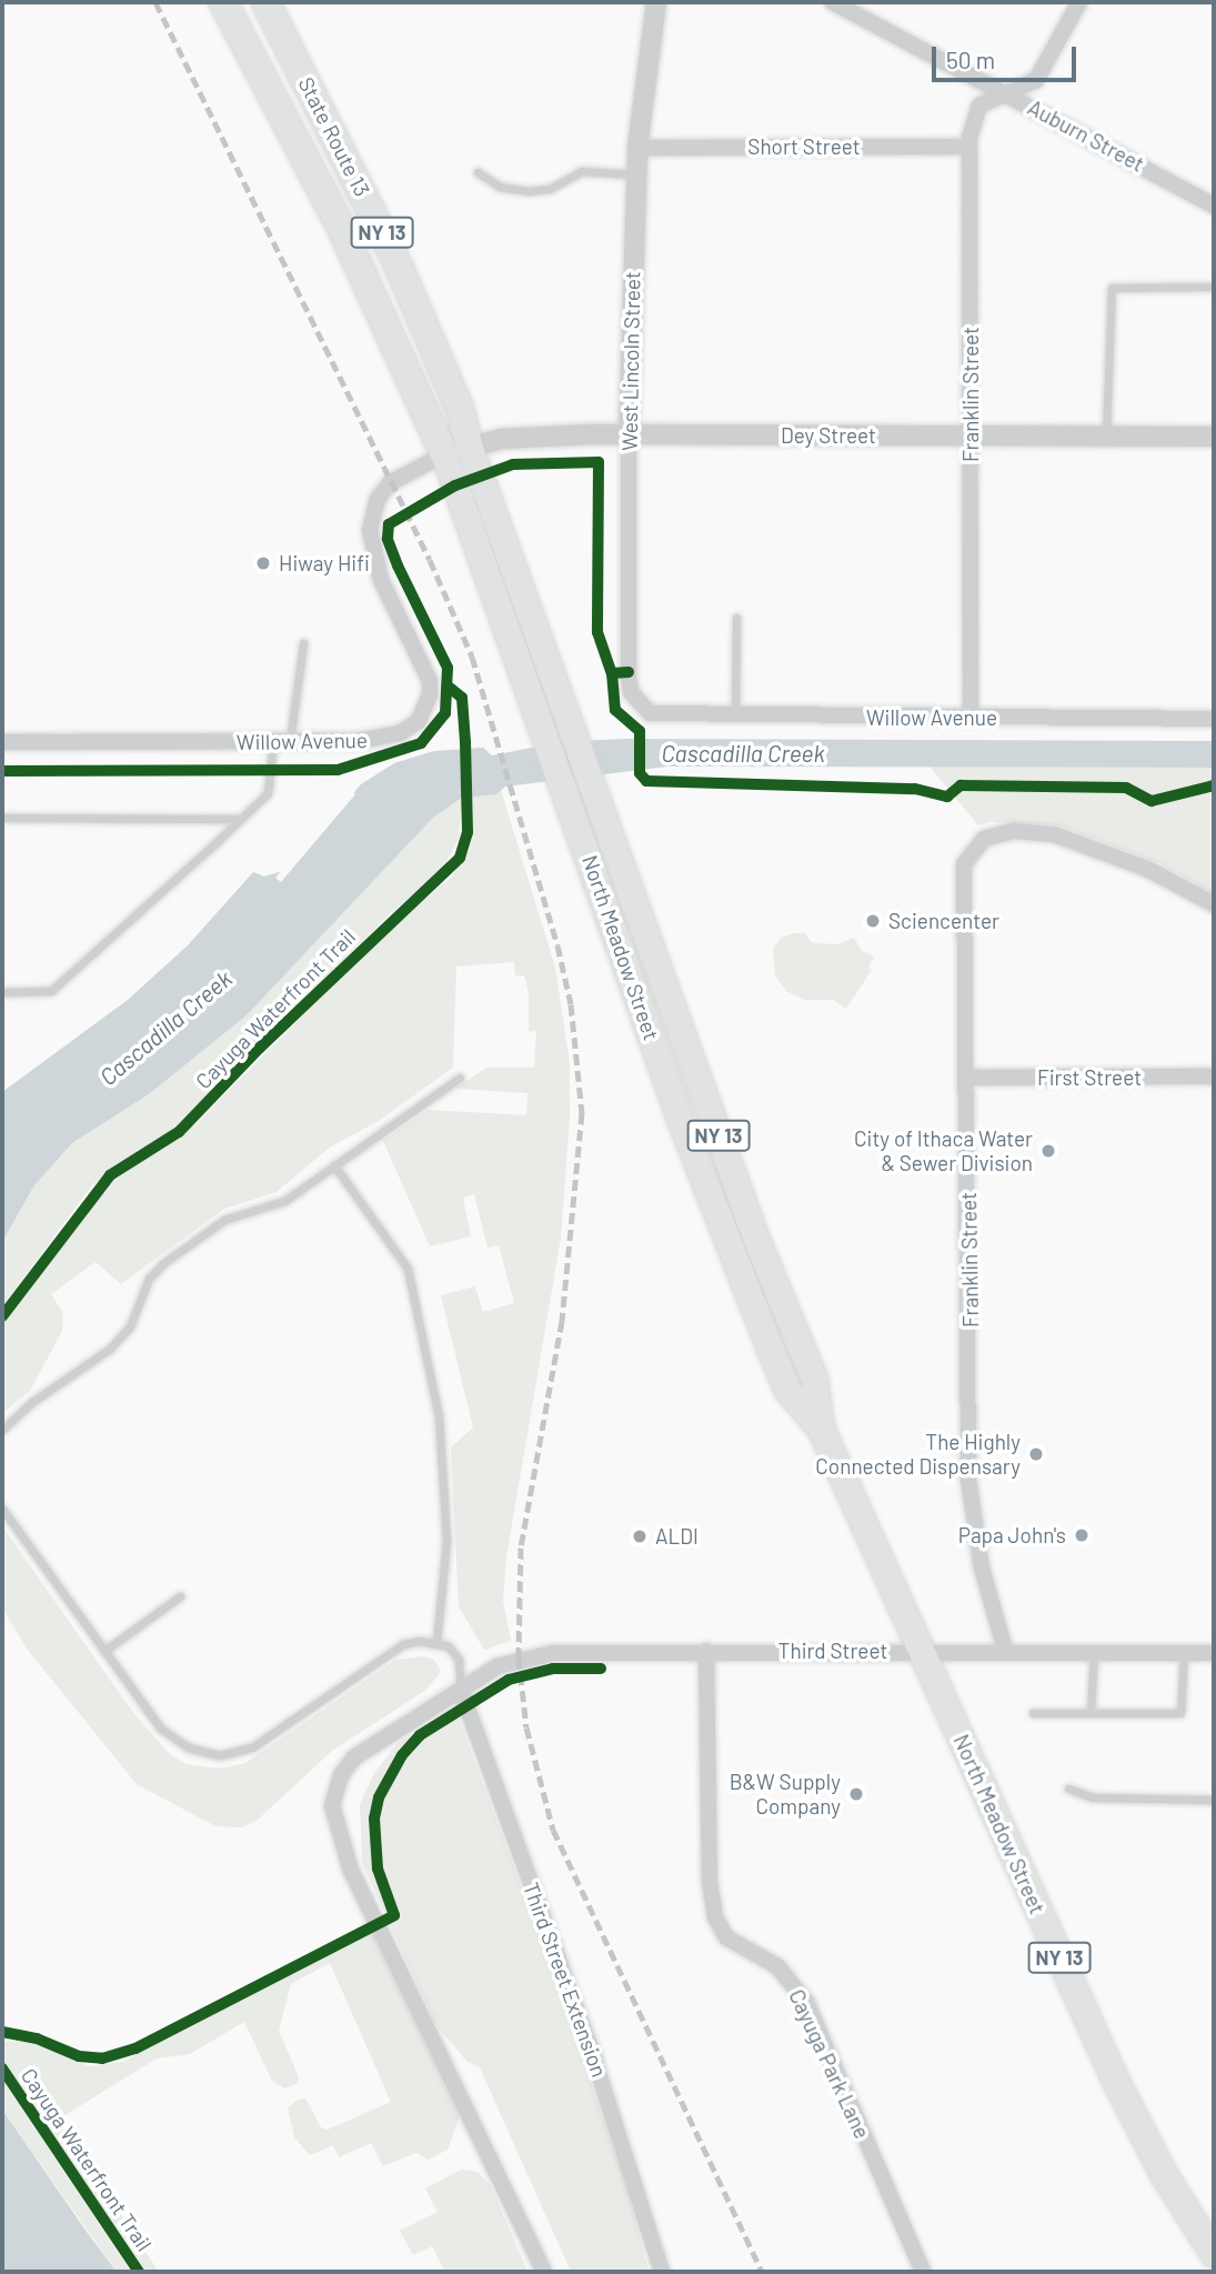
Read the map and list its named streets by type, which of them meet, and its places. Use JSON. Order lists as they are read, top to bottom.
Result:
{
  "streets": {
    "highway": ["State Route 13", "NY 13", "North Meadow Street"],
    "street": [
      "Auburn Street",
      "Short Street",
      "West Lincoln Street",
      "Franklin Street",
      "Dey Street",
      "Willow Avenue",
      "First Street",
      "Third Street",
      "Third Street Extension",
      "Cayuga Park Lane"
    ],
    "cycle path": ["Cayuga Waterfront Trail"]
  },
  "crossings": [
    ["Auburn Street", "Franklin Street"],
    ["State Route 13", "NY 13"],
    ["State Route 13", "Dey Street"],
    ["State Route 13", "Willow Avenue"],
    ["State Route 13", "North Meadow Street"],
    ["Short Street", "West Lincoln Street"],
    ["Short Street", "Franklin Street"],
    ["NY 13", "Dey Street"],
    ["NY 13", "Willow Avenue"],
    ["NY 13", "North Meadow Street"],
    ["West Lincoln Street", "Dey Street"],
    ["West Lincoln Street", "Willow Avenue"],
    ["Franklin Street", "Dey Street"],
    ["Franklin Street", "Willow Avenue"],
    ["Franklin Street", "First Street"],
    ["Franklin Street", "Third Street"],
    ["Dey Street", "Willow Avenue"],
    ["Dey Street", "North Meadow Street"],
    ["Willow Avenue", "North Meadow Street"],
    ["North Meadow Street", "Third Street"],
    ["Third Street", "Third Street Extension"],
    ["Third Street", "Cayuga Park Lane"]
  ],
  "water": ["Cascadilla Creek"],
  "places": [
    "Hiway Hifi",
    "Sciencenter",
    "City of Ithaca Water & Sewer Division",
    "The Highly Connected Dispensary",
    "Papa John's",
    "ALDI",
    "B&W Supply Company"
  ],
  "scale_bar": "50 m"
}
